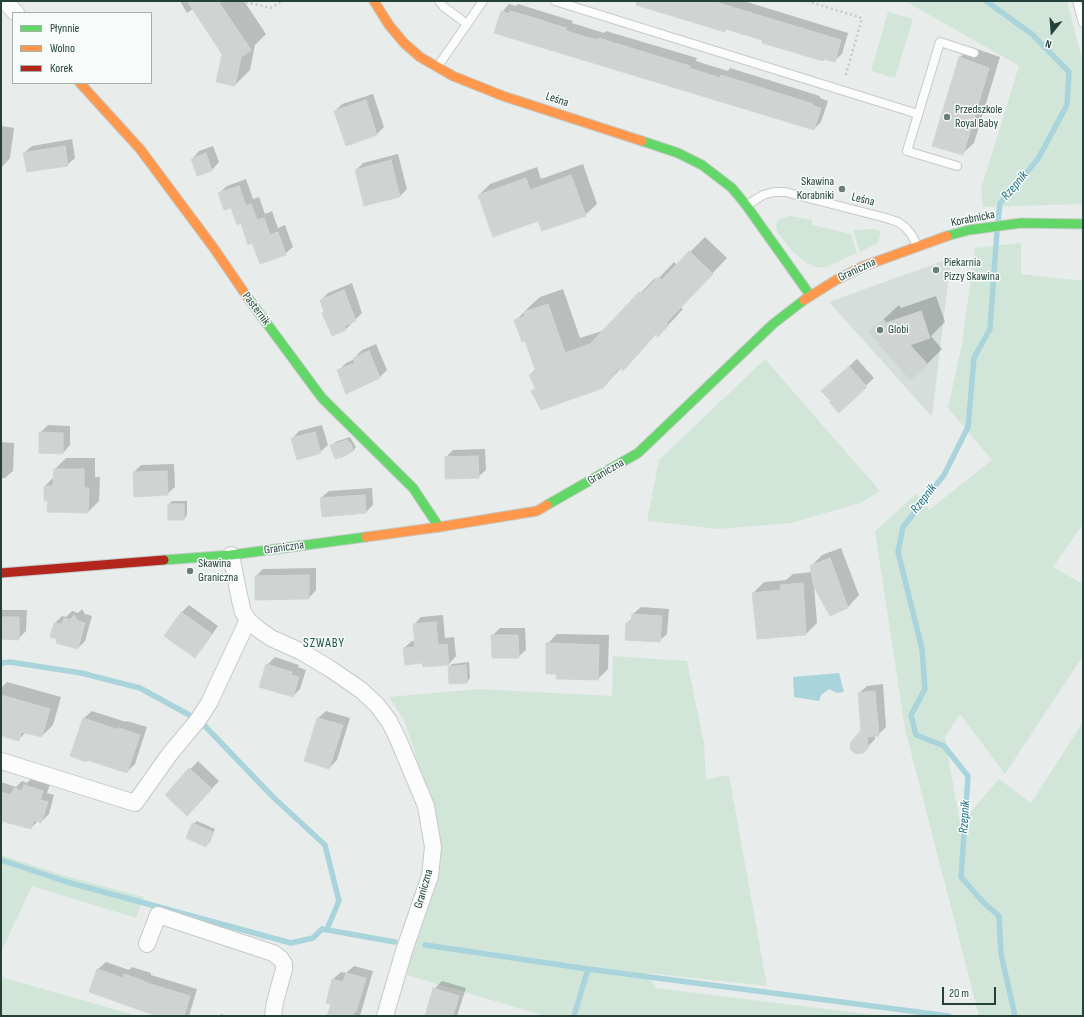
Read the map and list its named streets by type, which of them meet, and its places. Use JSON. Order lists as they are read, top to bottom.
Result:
{
  "streets": {
    "street": [
      "Leśna",
      "Korabnicka",
      "Graniczna",
      "Pasternik"
    ]
  },
  "crossings": [
    ["Leśna", "Korabnicka"],
    ["Leśna", "Graniczna"],
    ["Korabnicka", "Graniczna"],
    ["Graniczna", "Pasternik"]
  ],
  "districts": ["SZWABY"],
  "water": ["Rzepnik"],
  "places": [
    "Przedszkole Royal Baby",
    "Skawina Korabniki",
    "Piekarnia Pizzy Skawina",
    "Globi",
    "Skawina Graniczna"
  ],
  "legend": ["Płynnie", "Wolno", "Korek"],
  "scale_bar": "20 m",
  "north": "bottom"
}
